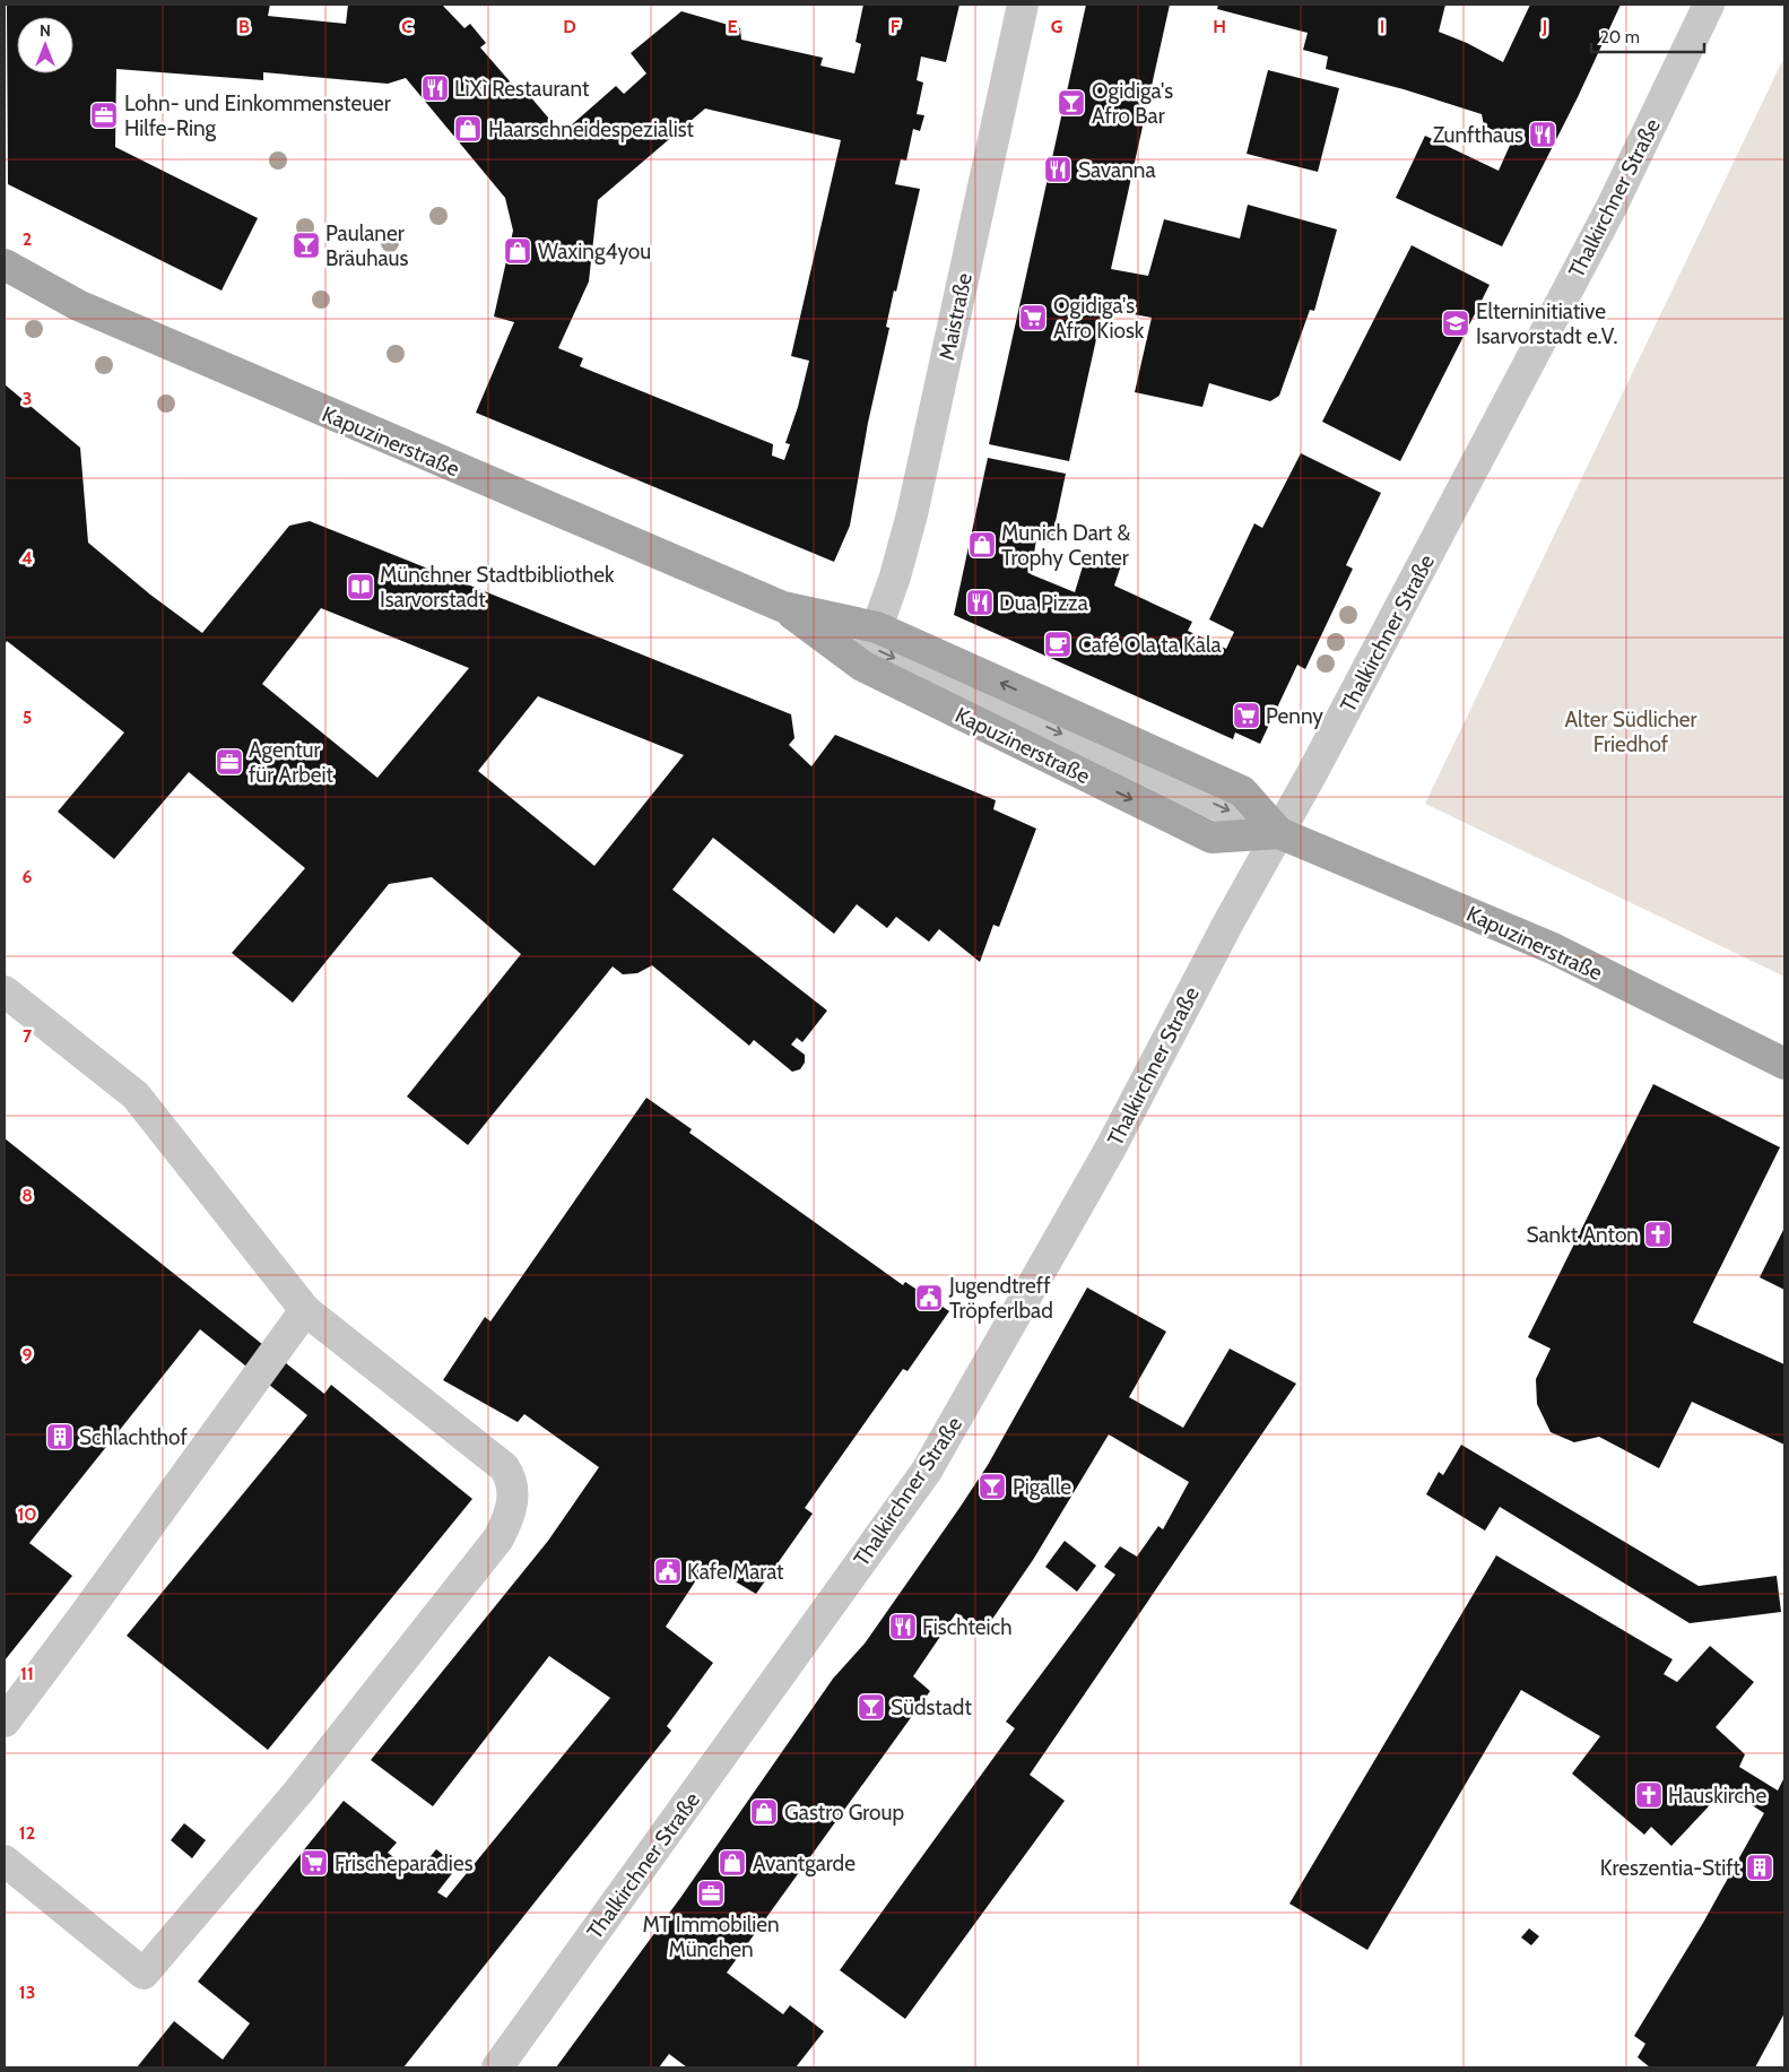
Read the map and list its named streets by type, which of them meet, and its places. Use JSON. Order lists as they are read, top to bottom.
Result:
{
  "streets": {
    "main road": ["Kapuzinerstraße"],
    "street": ["Thalkirchner Straße", "Maistraße"]
  },
  "crossings": [
    ["Thalkirchner Straße", "Kapuzinerstraße"],
    ["Maistraße", "Kapuzinerstraße"]
  ],
  "parks": ["Alter Südlicher Friedhof"],
  "places": {
    "restaurant": [
      "LìXì Restaurant",
      "Zunfthaus",
      "Savanna",
      "Dua Pizza",
      "Fischteich"
    ],
    "bar": [
      "Ogidiga's Afro Bar",
      "Paulaner Bräuhaus",
      "Pigalle",
      "Südstadt"
    ],
    "office": ["Lohn- und Einkommensteuer Hilfe-Ring", "Agentur für Arbeit", "MT Immobilien München"],
    "shop": [
      "Haarschneidespezialist",
      "Waxing4you",
      "Munich Dart & Trophy Center",
      "Gastro Group",
      "Avantgarde"
    ],
    "supermarket": ["Ogidiga's Afro Kiosk", "Penny", "Frischeparadies"],
    "school or university": ["Elterninitiative Isarvorstadt e.V."],
    "library": ["Münchner Stadtbibliothek Isarvorstadt"],
    "cafe": ["Café Ola ta Kala"],
    "church": ["Sankt Anton", "Hauskirche"],
    "public building": ["Jugendtreff Tröpferlbad", "Kafe Marat"],
    "building": ["Schlachthof", "Kreszentia-Stift"]
  },
  "scale_bar": "20 m",
  "north": "top",
  "grid": {
    "columns": [
      "B",
      "C",
      "D",
      "E",
      "F",
      "G",
      "H",
      "I",
      "J"
    ],
    "rows": [
      "2",
      "3",
      "4",
      "5",
      "6",
      "7",
      "8",
      "9",
      "10",
      "11",
      "12",
      "13"
    ]
  }
}
